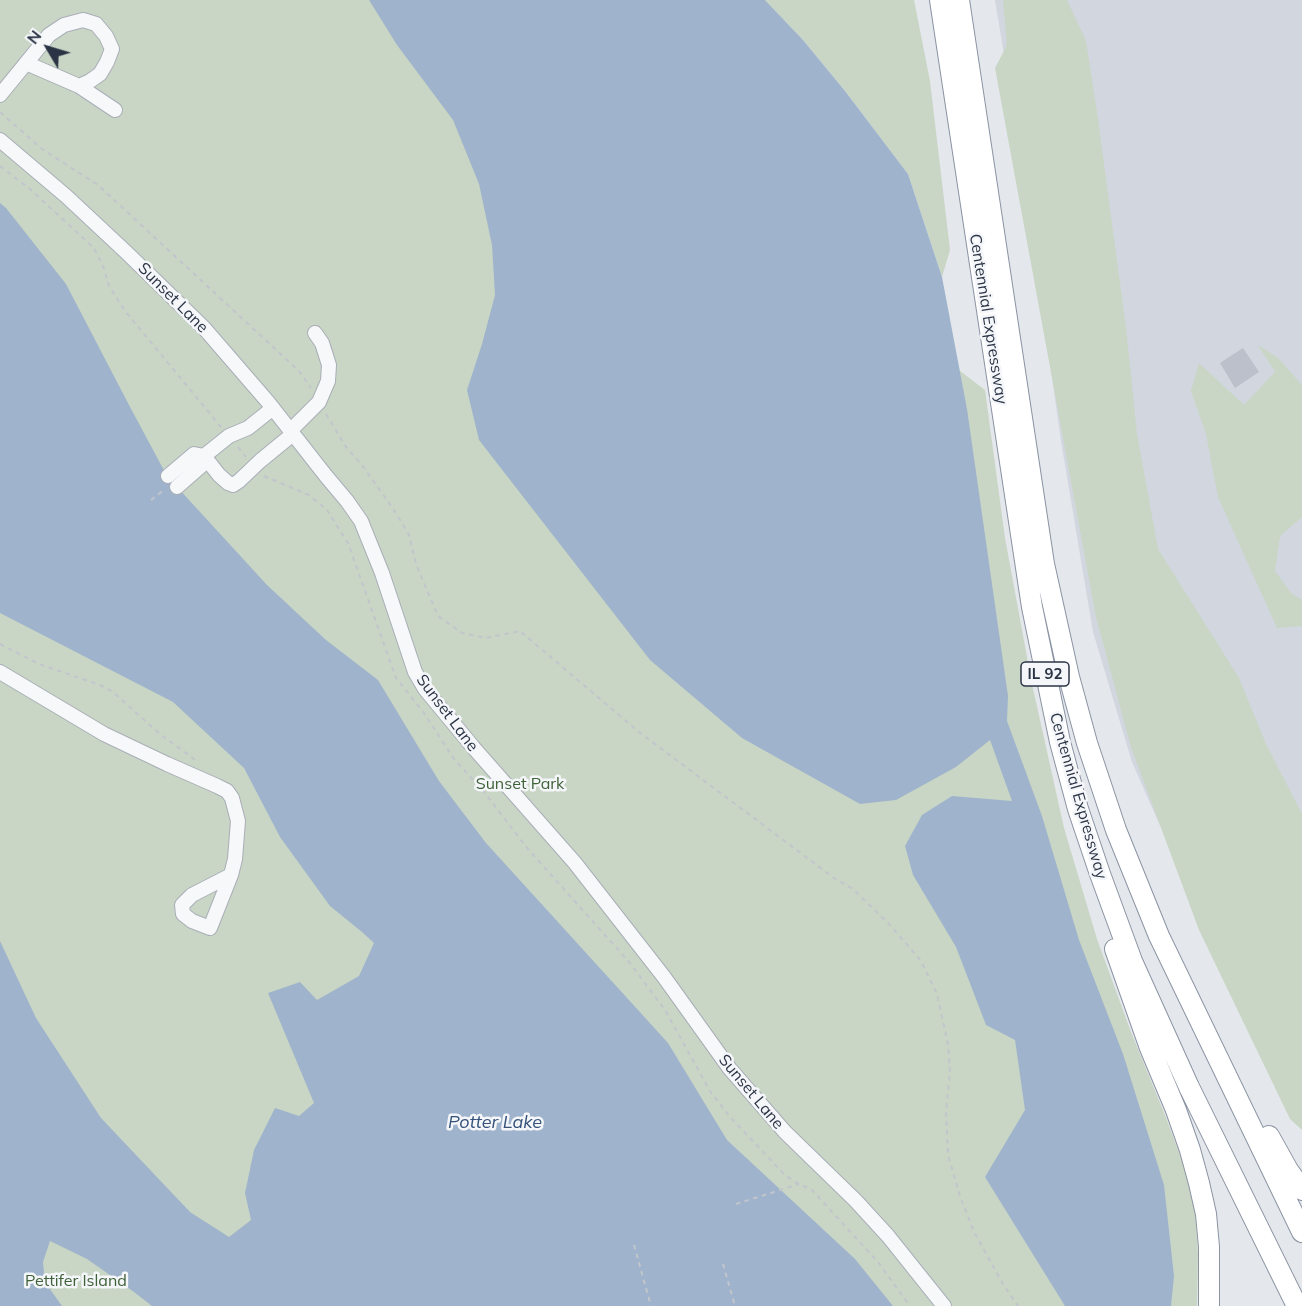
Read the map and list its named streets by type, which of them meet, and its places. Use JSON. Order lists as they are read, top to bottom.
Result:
{
  "streets": {
    "highway": ["Centennial Expressway", "IL 92"],
    "lane": ["Sunset Lane"]
  },
  "water": ["Potter Lake"],
  "parks": ["Sunset Park", "Pettifer Island"],
  "north": "top left"
}
